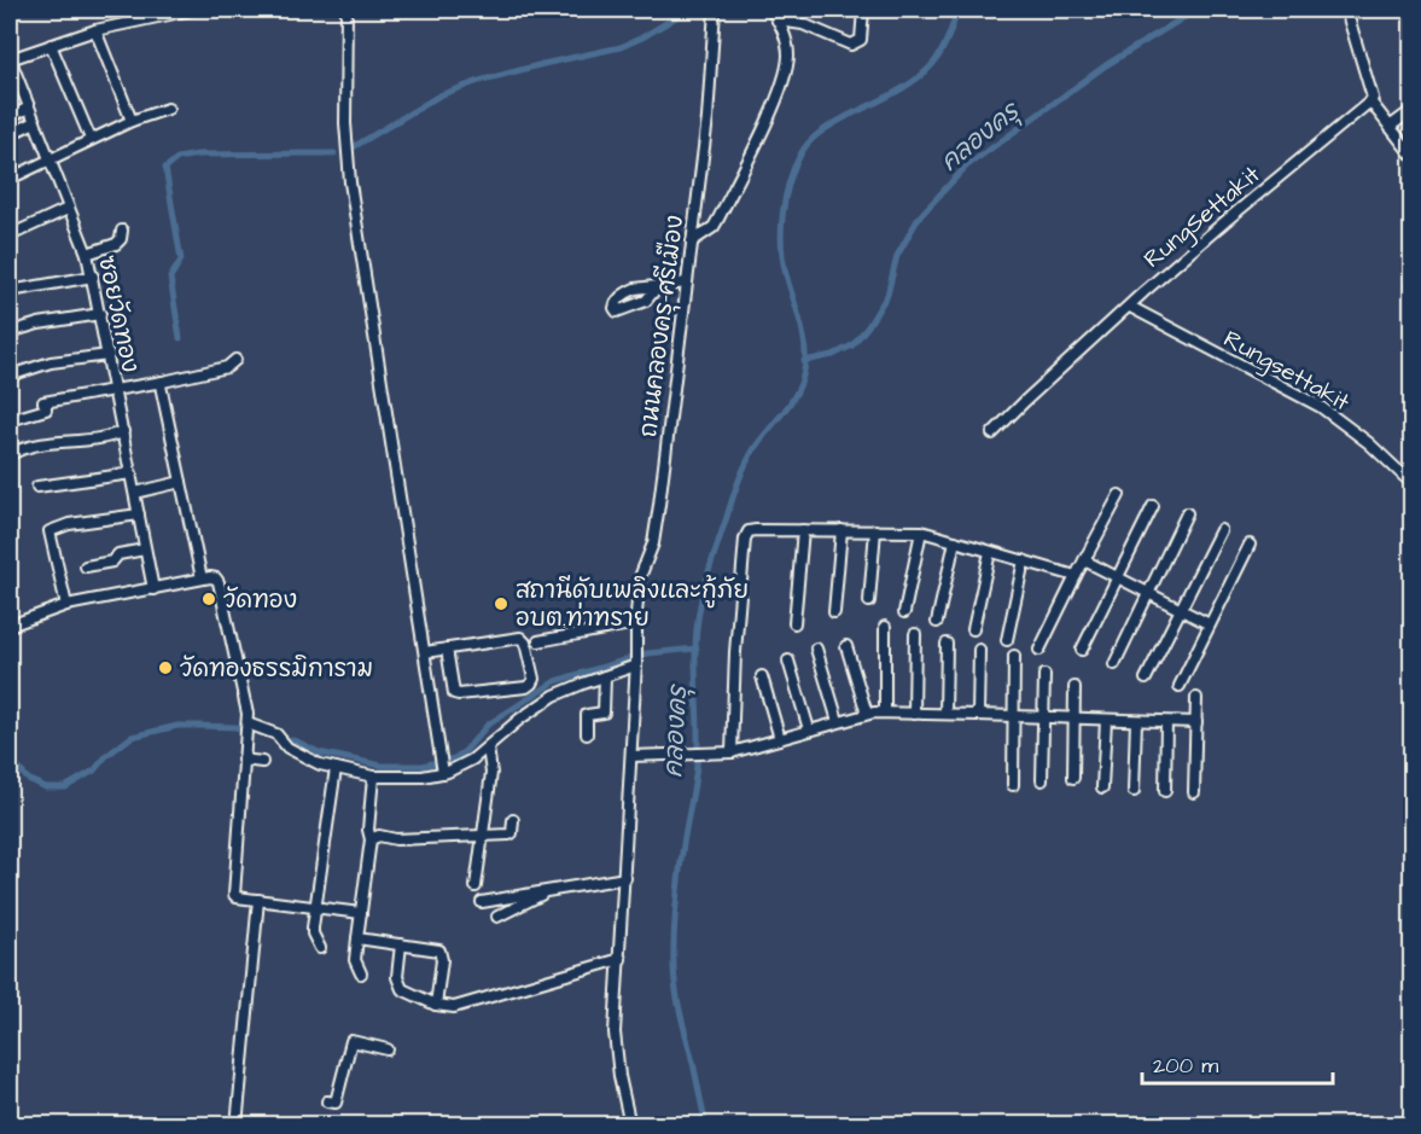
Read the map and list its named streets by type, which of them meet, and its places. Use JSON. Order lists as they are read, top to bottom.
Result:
{
  "streets": {
    "street": [
      "RungSettakit",
      "ซอยวัดทอง",
      "ถนนคลองครุ-ศรีเมือง",
      "Rungsettakit"
    ]
  },
  "crossings": [
    ["RungSettakit", "Rungsettakit"]
  ],
  "water": ["คลองครุ"],
  "places": ["วัดทอง", "สถานีดับเพลิงและกู้ภัย อบต.ท่าทราย", "วัดทองธรรมิการาม"],
  "scale_bar": "200 m"
}
